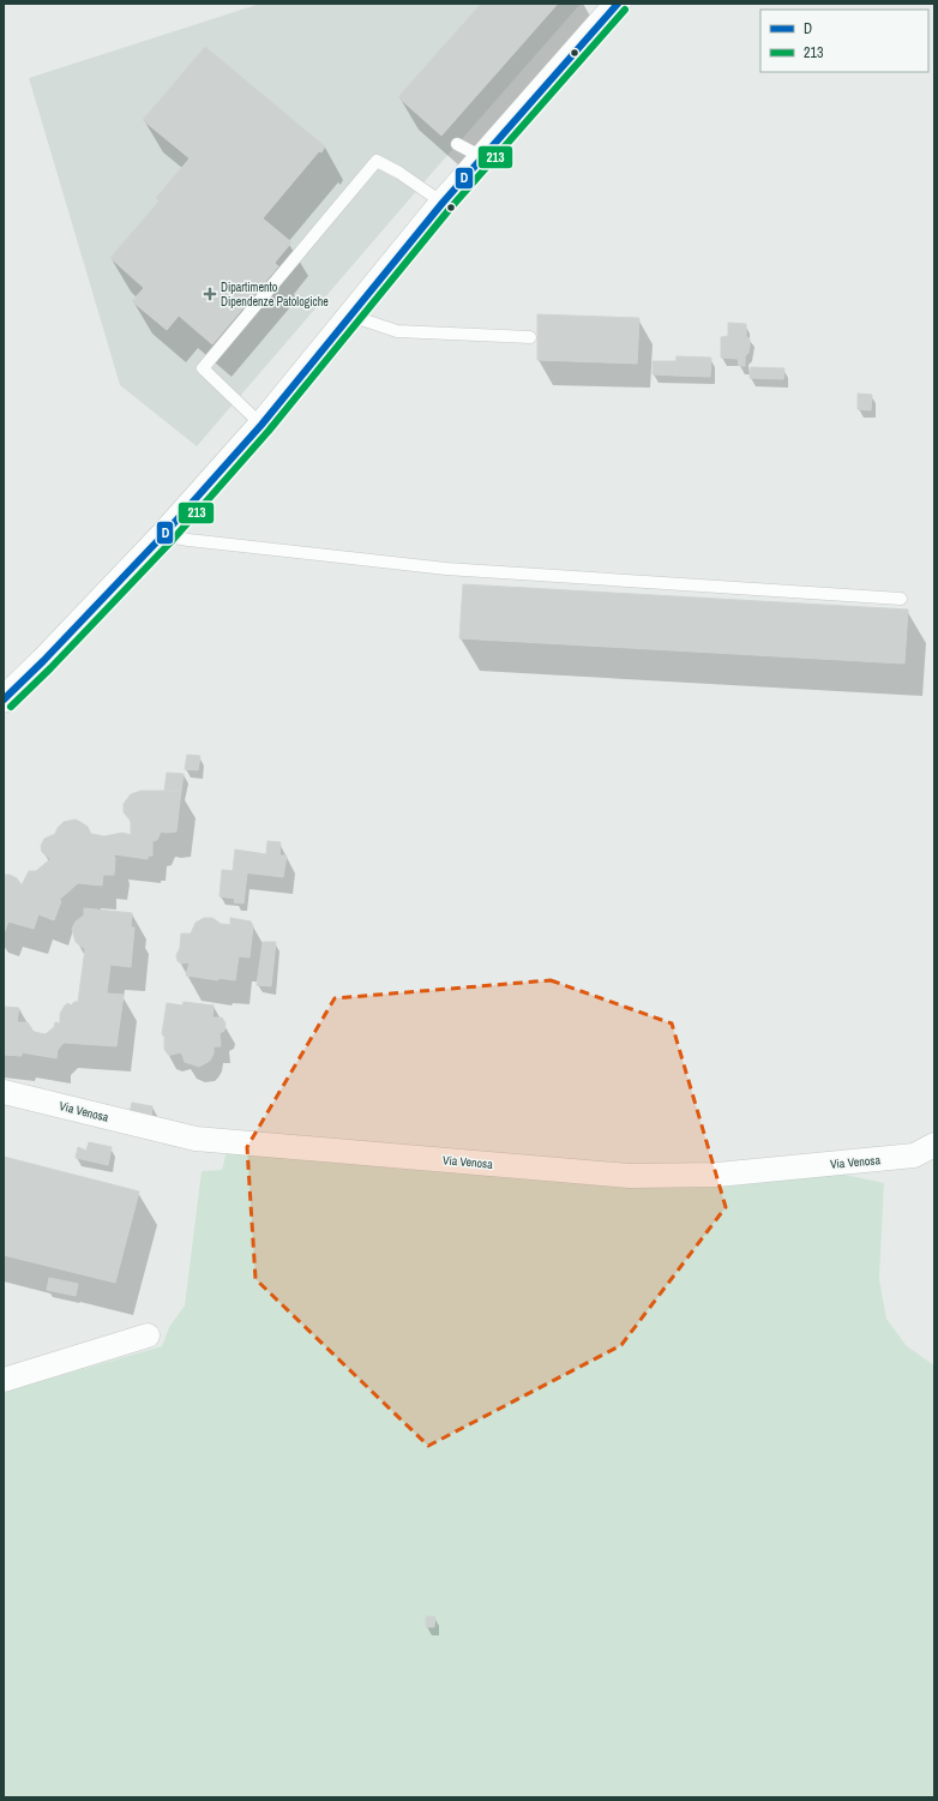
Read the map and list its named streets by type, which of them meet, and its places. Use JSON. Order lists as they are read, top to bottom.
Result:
{
  "streets": {
    "street": ["Via Venosa"]
  },
  "places": {
    "health": ["Dipartimento Dipendenze Patologiche"]
  },
  "lines": ["transit line D", "transit line 213"],
  "legend": ["D", "213"]
}
